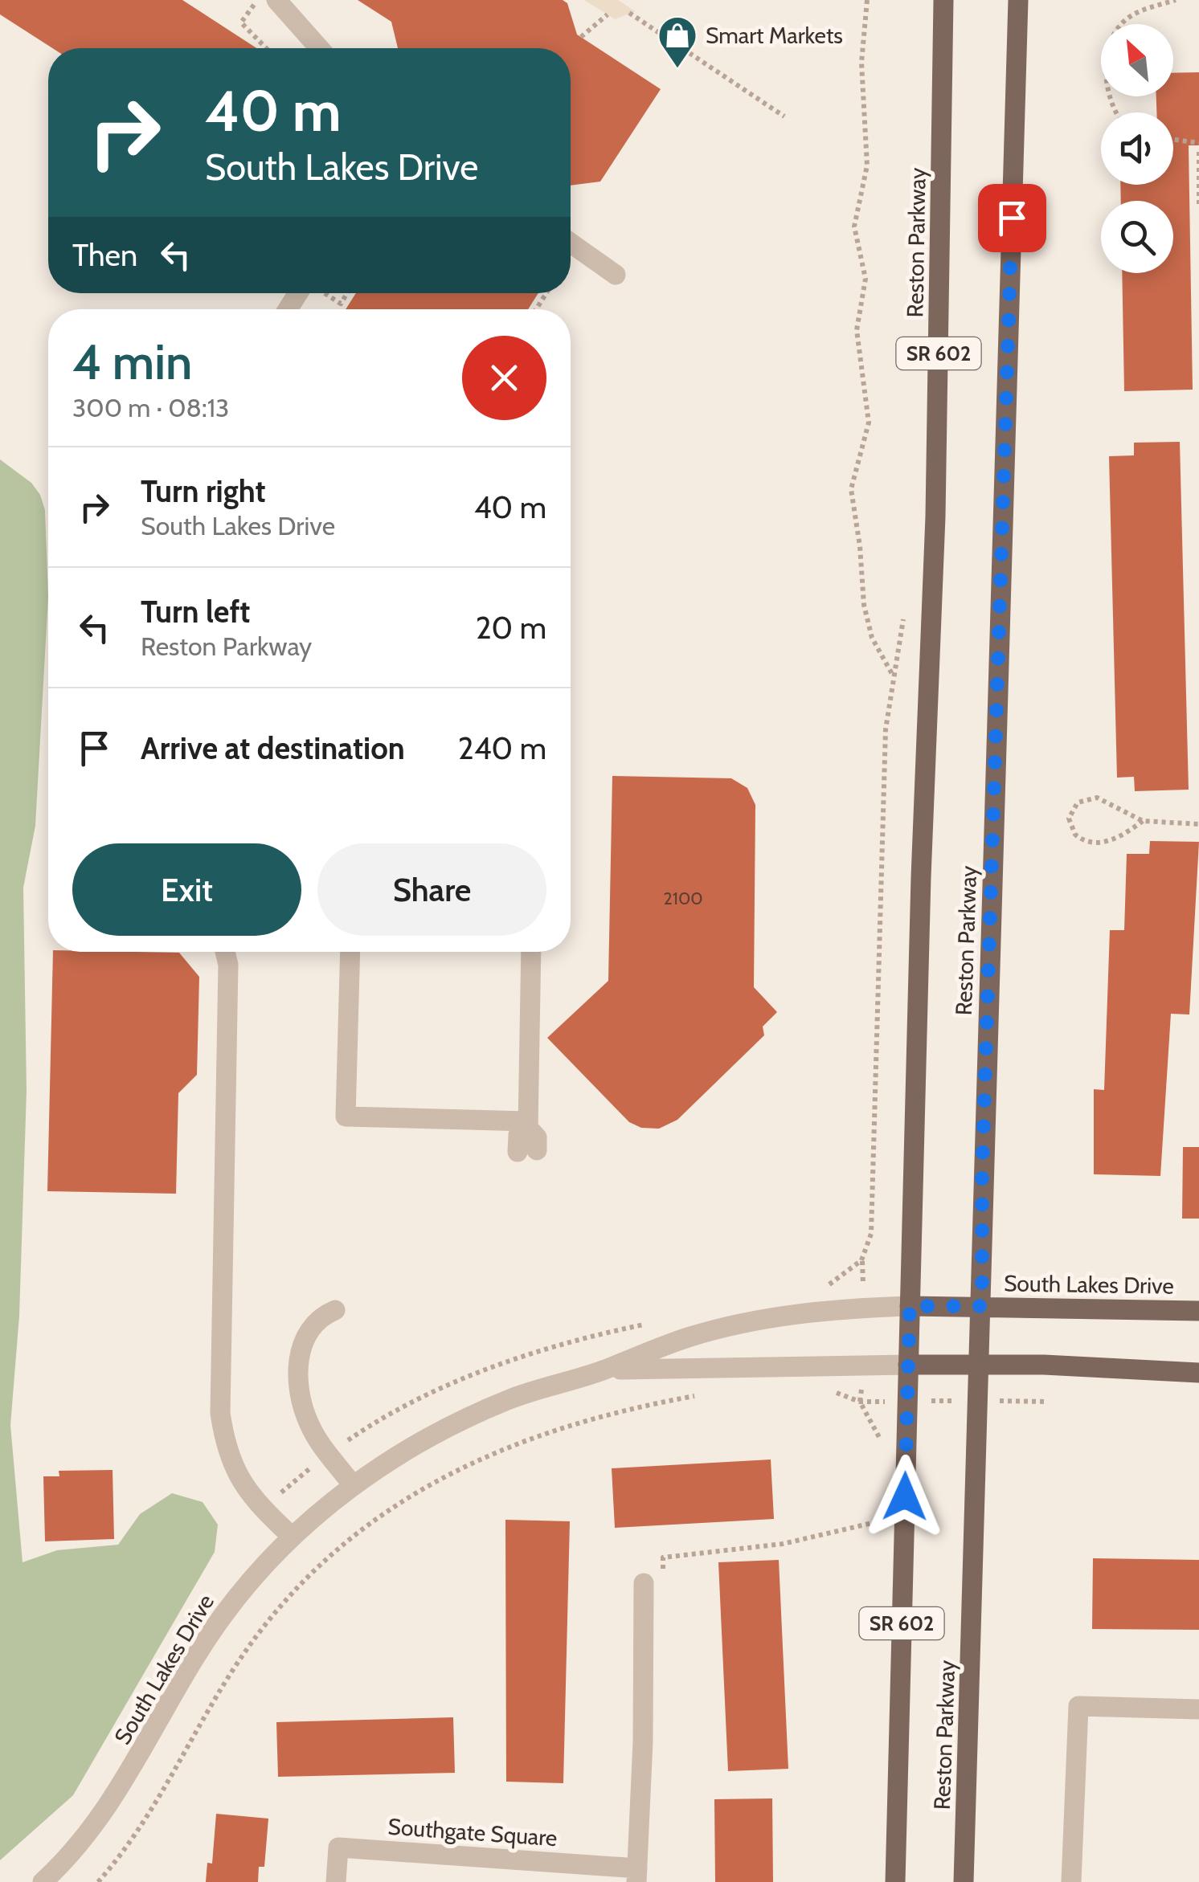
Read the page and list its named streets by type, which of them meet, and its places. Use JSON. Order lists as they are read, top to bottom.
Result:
{
  "streets": {
    "main road": ["Reston Parkway", "SR 602", "South Lakes Drive"],
    "street": ["Southgate Square"]
  },
  "crossings": [
    ["Reston Parkway", "South Lakes Drive"]
  ],
  "places": {
    "shop": ["Smart Markets"]
  },
  "house_numbers": ["2100"],
  "north": "top left",
  "page": {
    "turn": ["40 m", "South Lakes Drive"],
    "then": "Then",
    "heading": ["4 min", "300 m · 08:13"],
    "list": [
      {
        "name": "Turn right",
        "note": "South Lakes Drive",
        "value": "40 m"
      },
      {
        "name": "Turn left",
        "note": "Reston Parkway",
        "value": "20 m"
      },
      {
        "name": "Arrive at destination",
        "value": "240 m"
      }
    ],
    "buttons": ["Exit", "Share"]
  }
}
